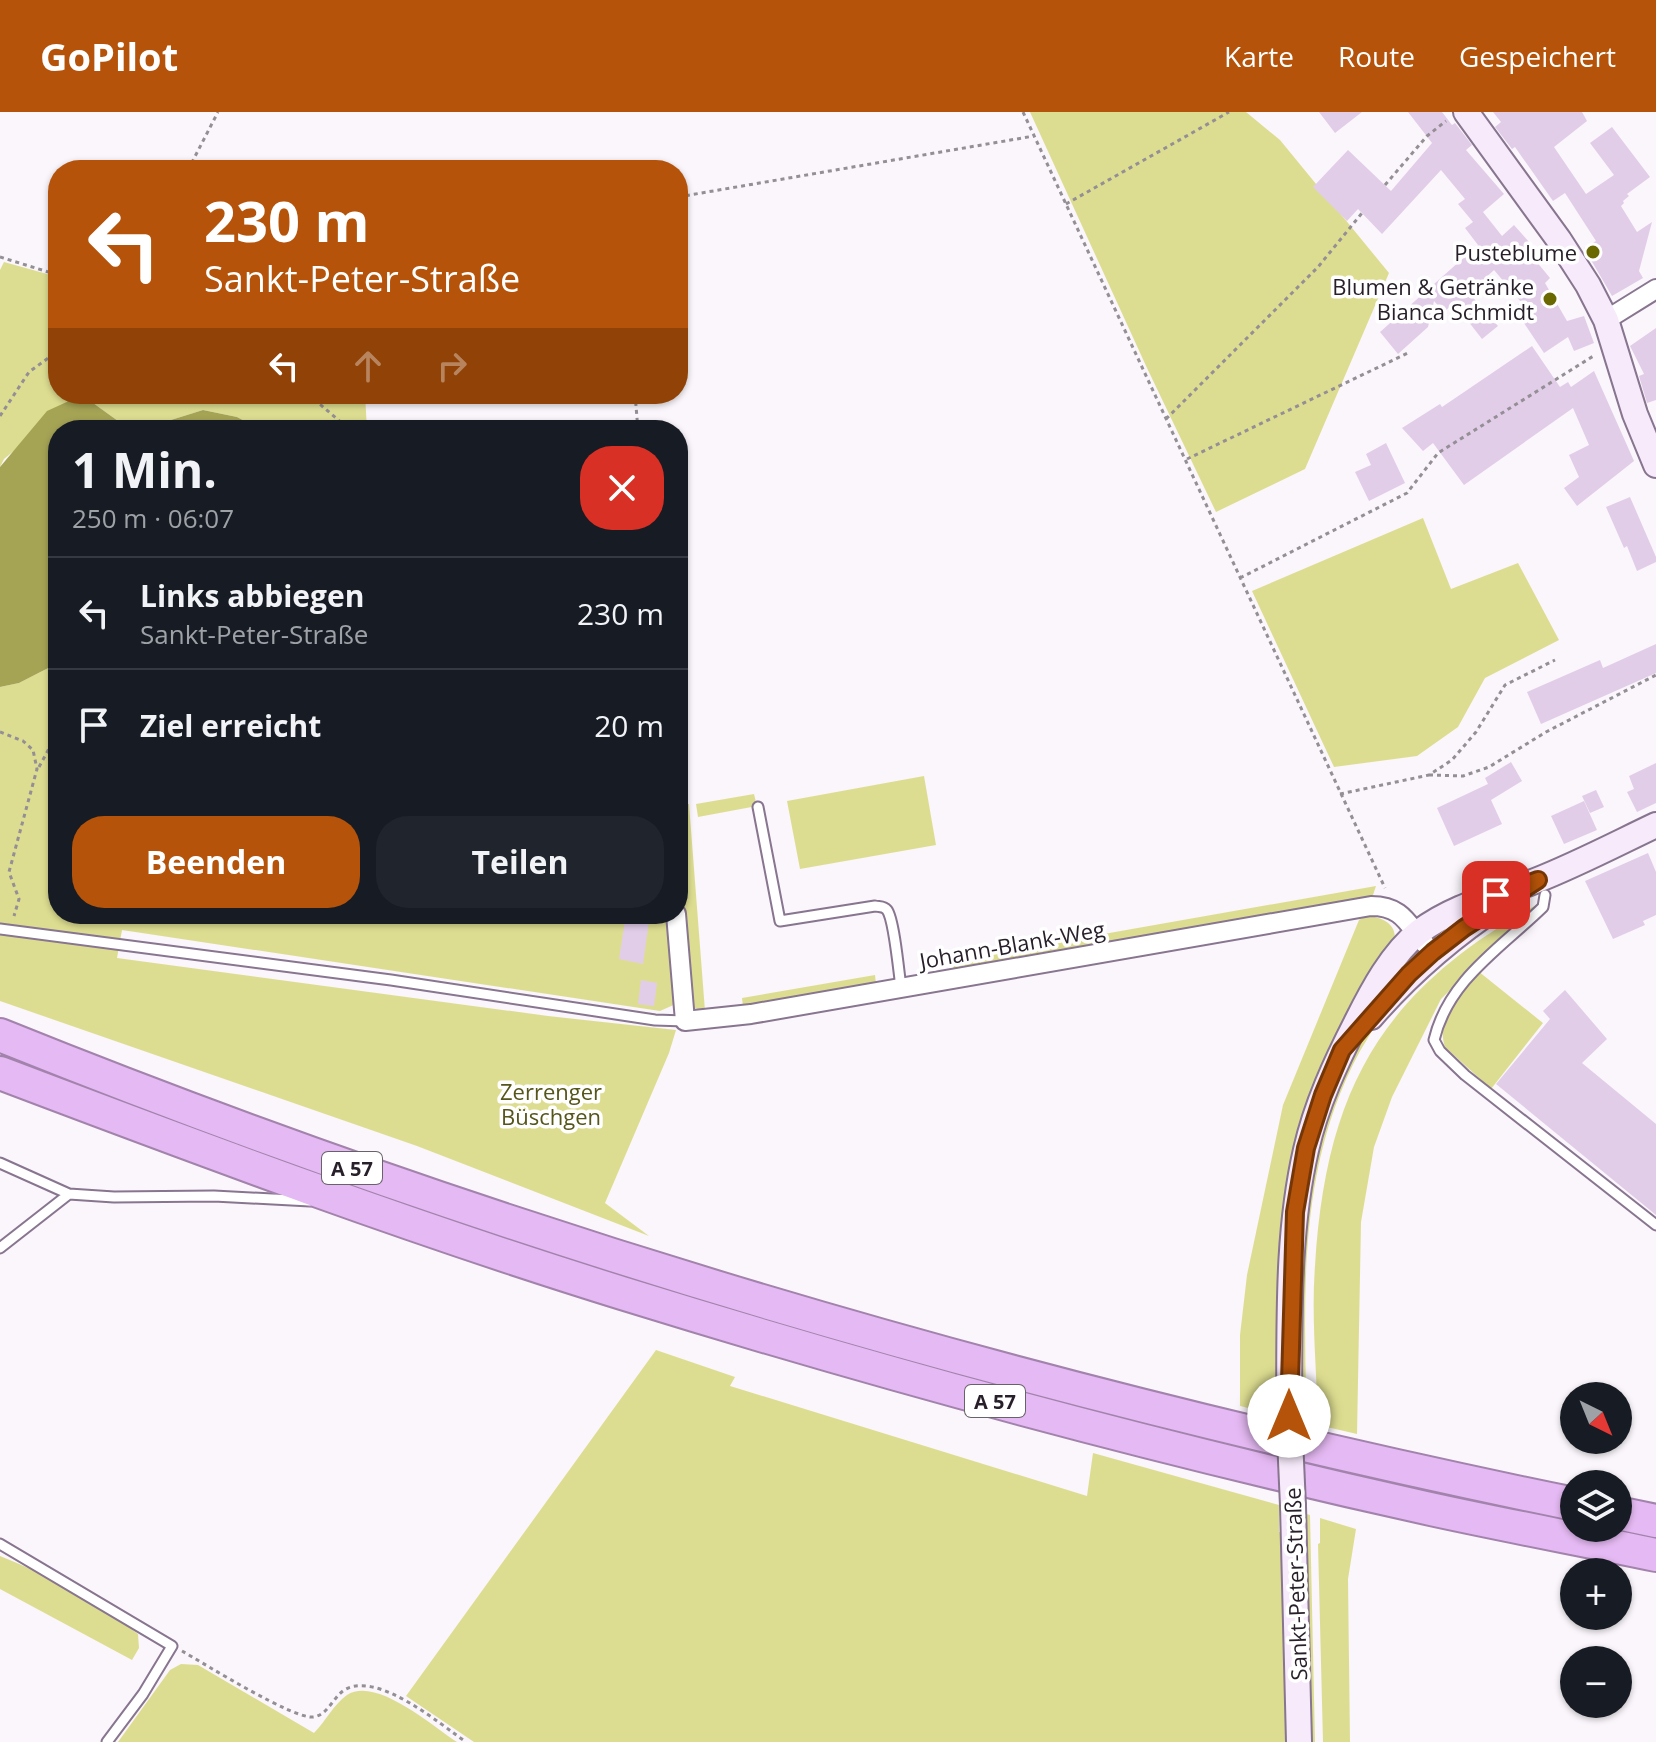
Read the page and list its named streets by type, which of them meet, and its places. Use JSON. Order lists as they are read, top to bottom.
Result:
{
  "streets": {
    "highway": ["A 57"],
    "street": ["Johann-Blank-Weg", "Sankt-Peter-Straße"]
  },
  "parks": ["Zerrenger Büschgen"],
  "places": ["Pusteblume", "Blumen & Getränke Bianca Schmidt"],
  "north": "bottom right",
  "page": {
    "header": "GoPilot",
    "nav": ["Karte", "Route", "Gespeichert"],
    "turn": ["230 m", "Sankt-Peter-Straße"],
    "heading": ["1 Min.", "250 m · 06:07"],
    "list": [
      {
        "name": "Links abbiegen",
        "note": "Sankt-Peter-Straße",
        "value": "230 m"
      },
      {
        "name": "Ziel erreicht",
        "value": "20 m"
      }
    ],
    "buttons": ["Beenden", "Teilen"],
    "map_buttons": ["+", "−"]
  }
}
